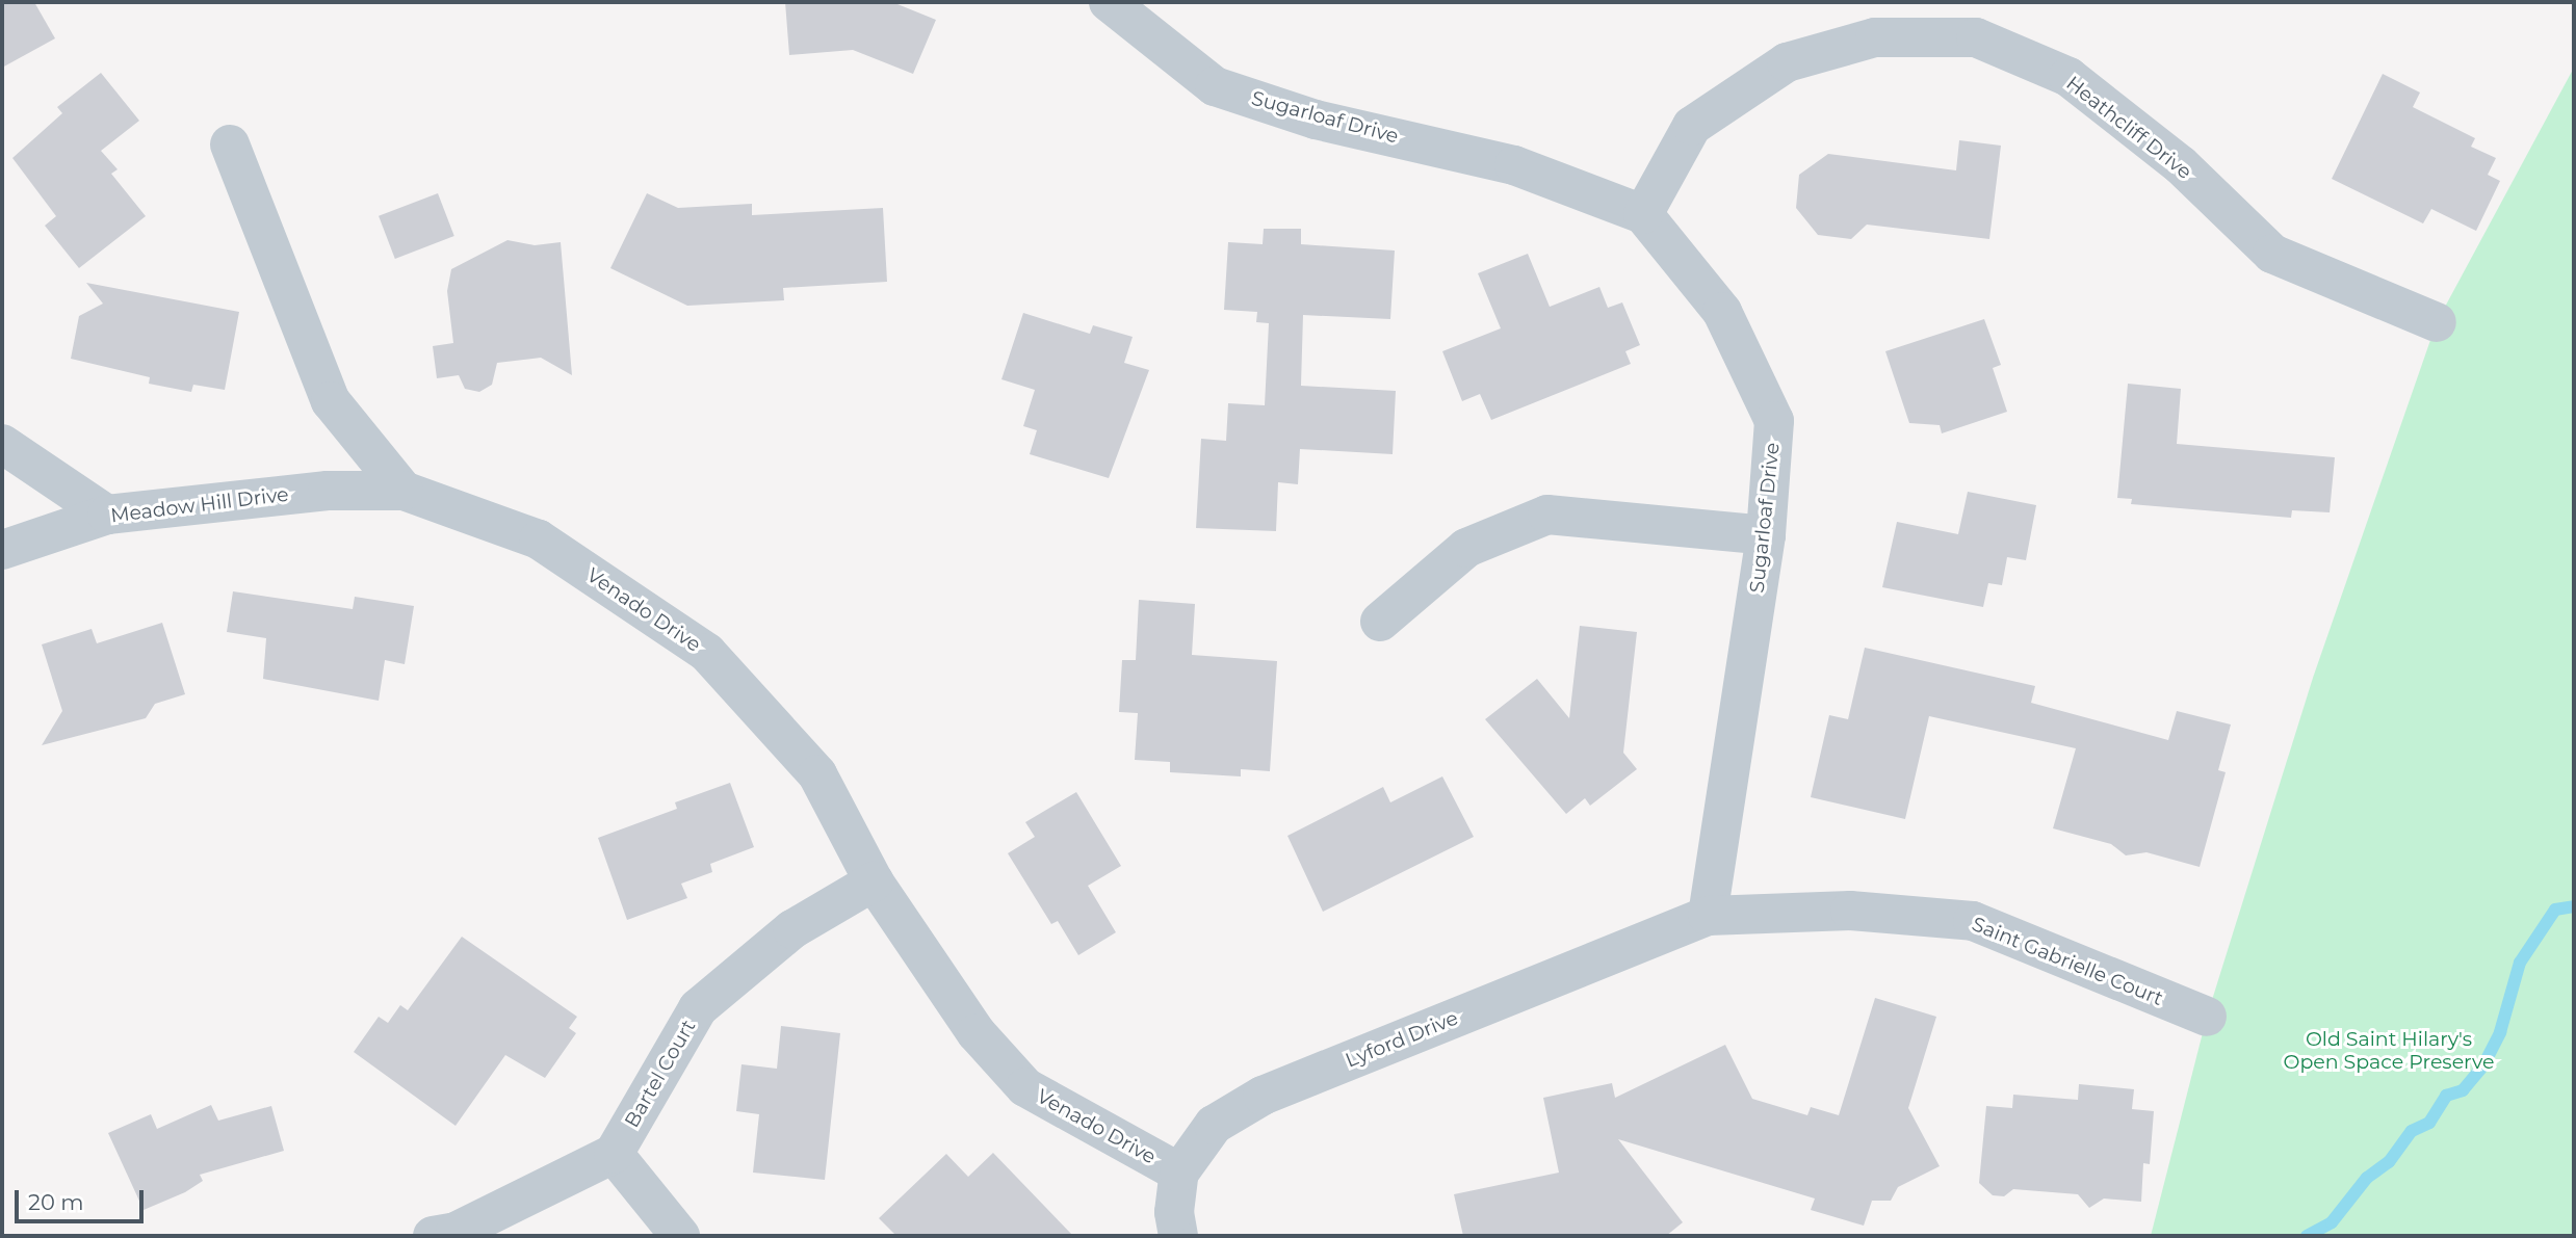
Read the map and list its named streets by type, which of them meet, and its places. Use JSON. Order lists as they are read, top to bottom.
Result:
{
  "streets": {
    "street": [
      "Sugarloaf Drive",
      "Heathcliff Drive",
      "Meadow Hill Drive",
      "Venado Drive",
      "Saint Gabrielle Court",
      "Lyford Drive",
      "Bartel Court"
    ]
  },
  "crossings": [
    ["Sugarloaf Drive", "Heathcliff Drive"],
    ["Sugarloaf Drive", "Saint Gabrielle Court"],
    ["Sugarloaf Drive", "Lyford Drive"],
    ["Meadow Hill Drive", "Venado Drive"],
    ["Venado Drive", "Lyford Drive"],
    ["Venado Drive", "Bartel Court"],
    ["Saint Gabrielle Court", "Lyford Drive"]
  ],
  "parks": ["Old Saint Hilary's Open Space Preserve"],
  "scale_bar": "20 m"
}
